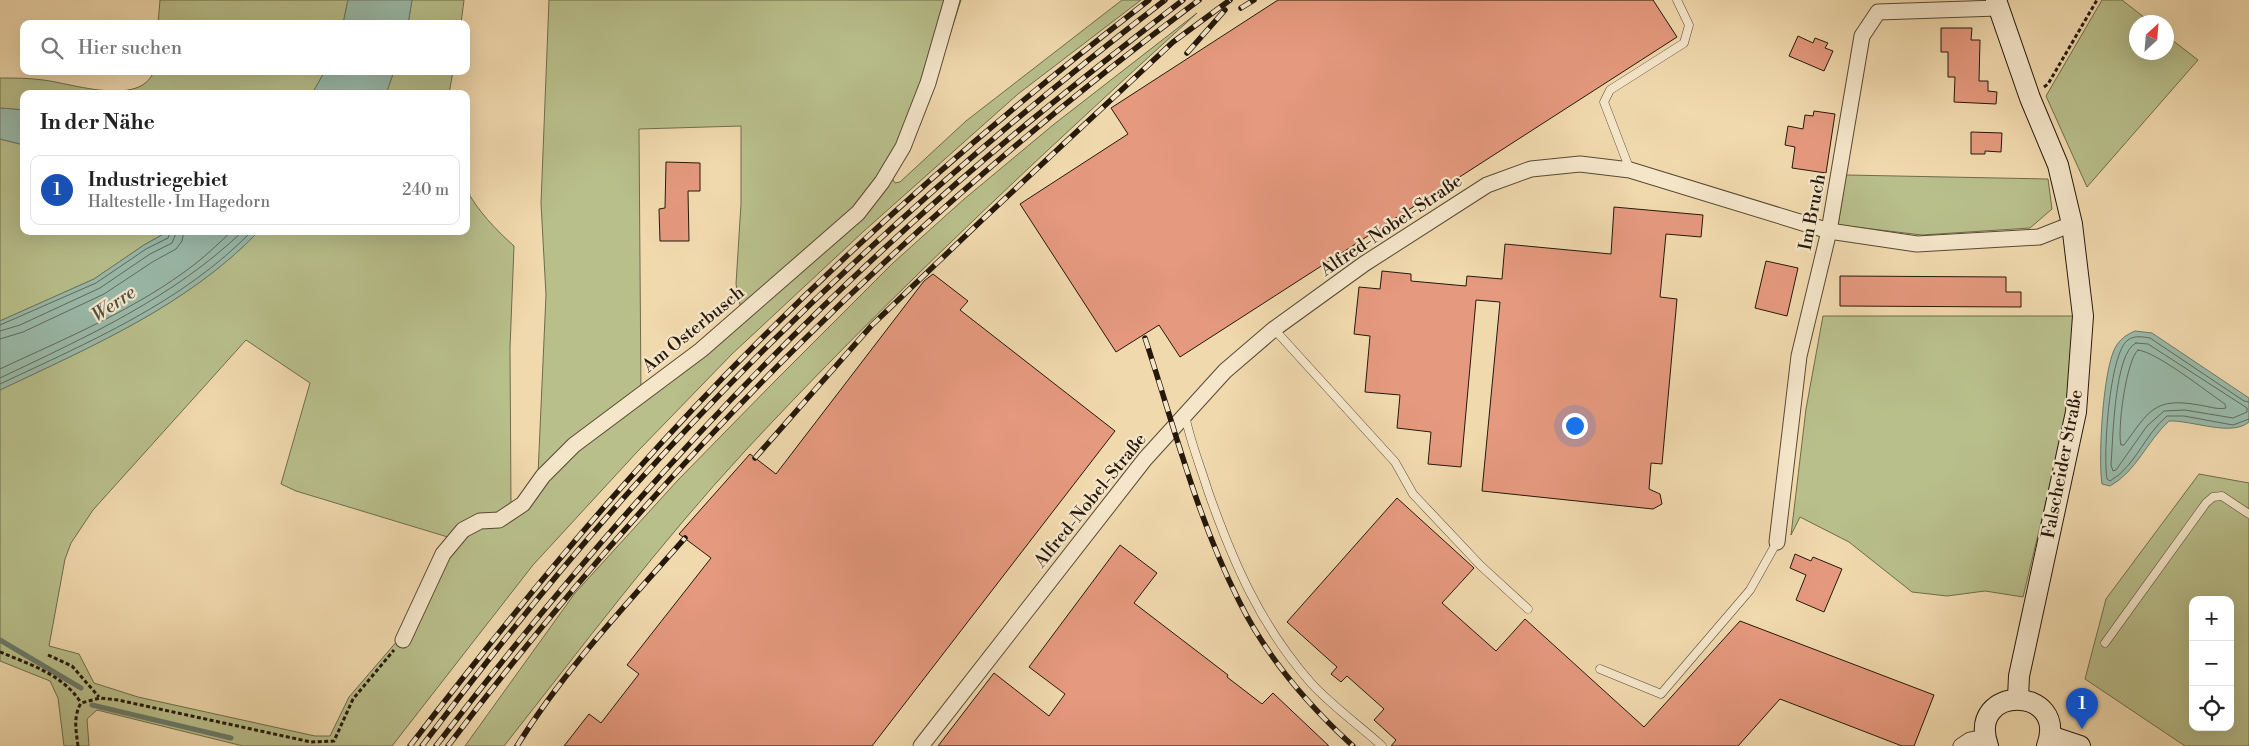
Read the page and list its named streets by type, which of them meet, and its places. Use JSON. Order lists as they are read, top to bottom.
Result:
{
  "streets": {
    "street": [
      "Im Bruch",
      "Alfred-Nobel-Straße",
      "Am Osterbusch",
      "Falscheider Straße"
    ]
  },
  "crossings": [
    ["Im Bruch", "Alfred-Nobel-Straße"],
    ["Im Bruch", "Falscheider Straße"],
    ["Alfred-Nobel-Straße", "Falscheider Straße"]
  ],
  "water": ["Werre"],
  "north": "top right",
  "page": {
    "search": "Hier suchen",
    "heading": "In der Nähe",
    "list": [
      {
        "mark": "1",
        "name": "Industriegebiet",
        "note": "Haltestelle · Im Hagedorn",
        "value": "240 m"
      }
    ],
    "map_buttons": ["+", "−"],
    "pins": "1"
  }
}
